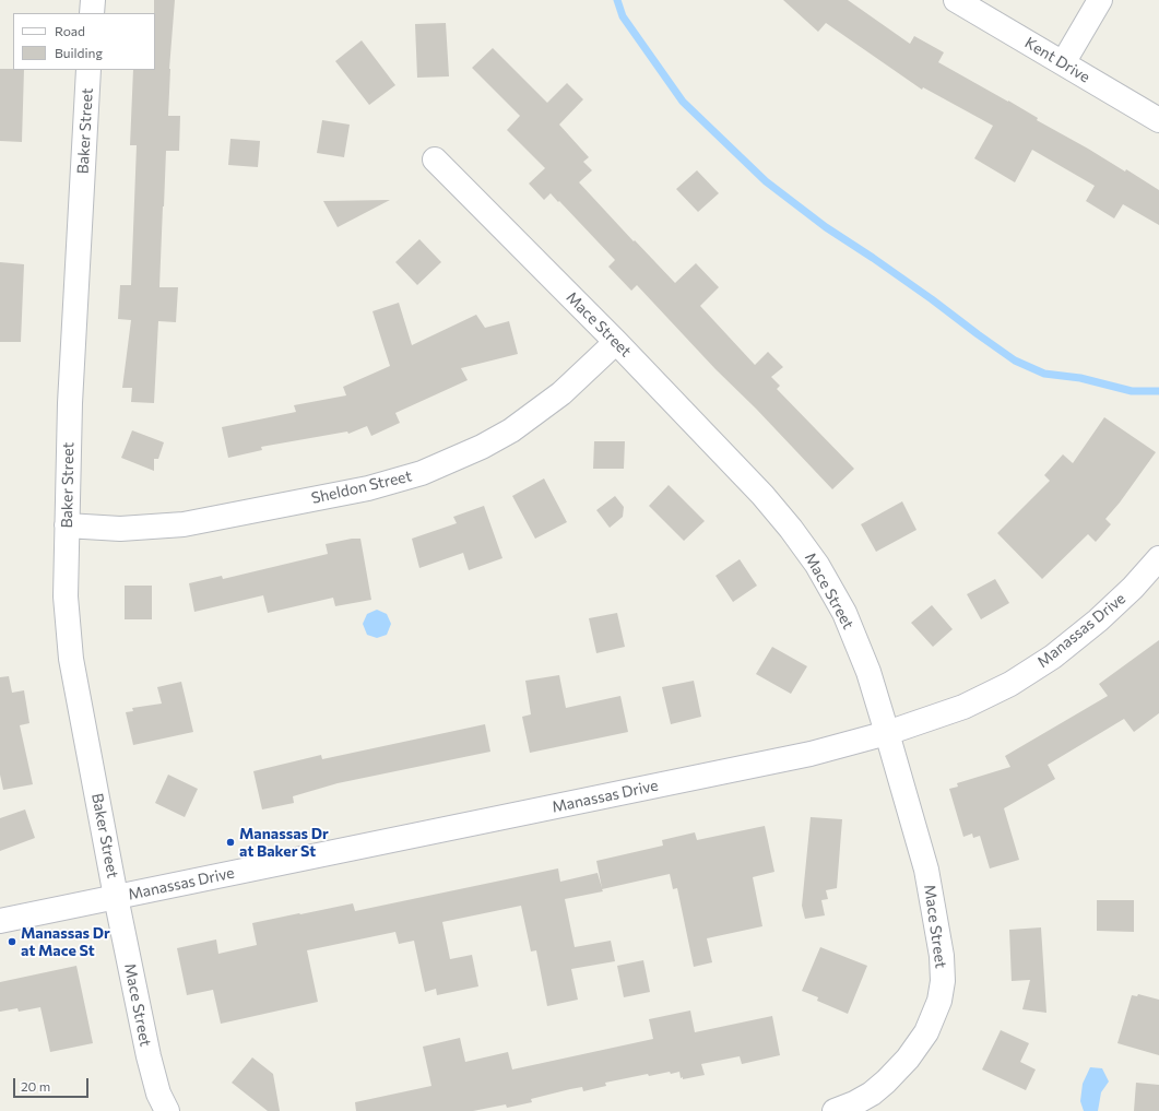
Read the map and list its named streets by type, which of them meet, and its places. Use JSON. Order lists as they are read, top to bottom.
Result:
{
  "streets": {
    "street": [
      "Kent Drive",
      "Baker Street",
      "Mace Street",
      "Sheldon Street",
      "Manassas Drive"
    ]
  },
  "crossings": [
    ["Baker Street", "Mace Street"],
    ["Baker Street", "Sheldon Street"],
    ["Baker Street", "Manassas Drive"],
    ["Mace Street", "Sheldon Street"],
    ["Mace Street", "Manassas Drive"]
  ],
  "places": ["Manassas Dr at Baker St", "Manassas Dr at Mace St"],
  "legend": ["Road", "Building"],
  "scale_bar": "20 m"
}
